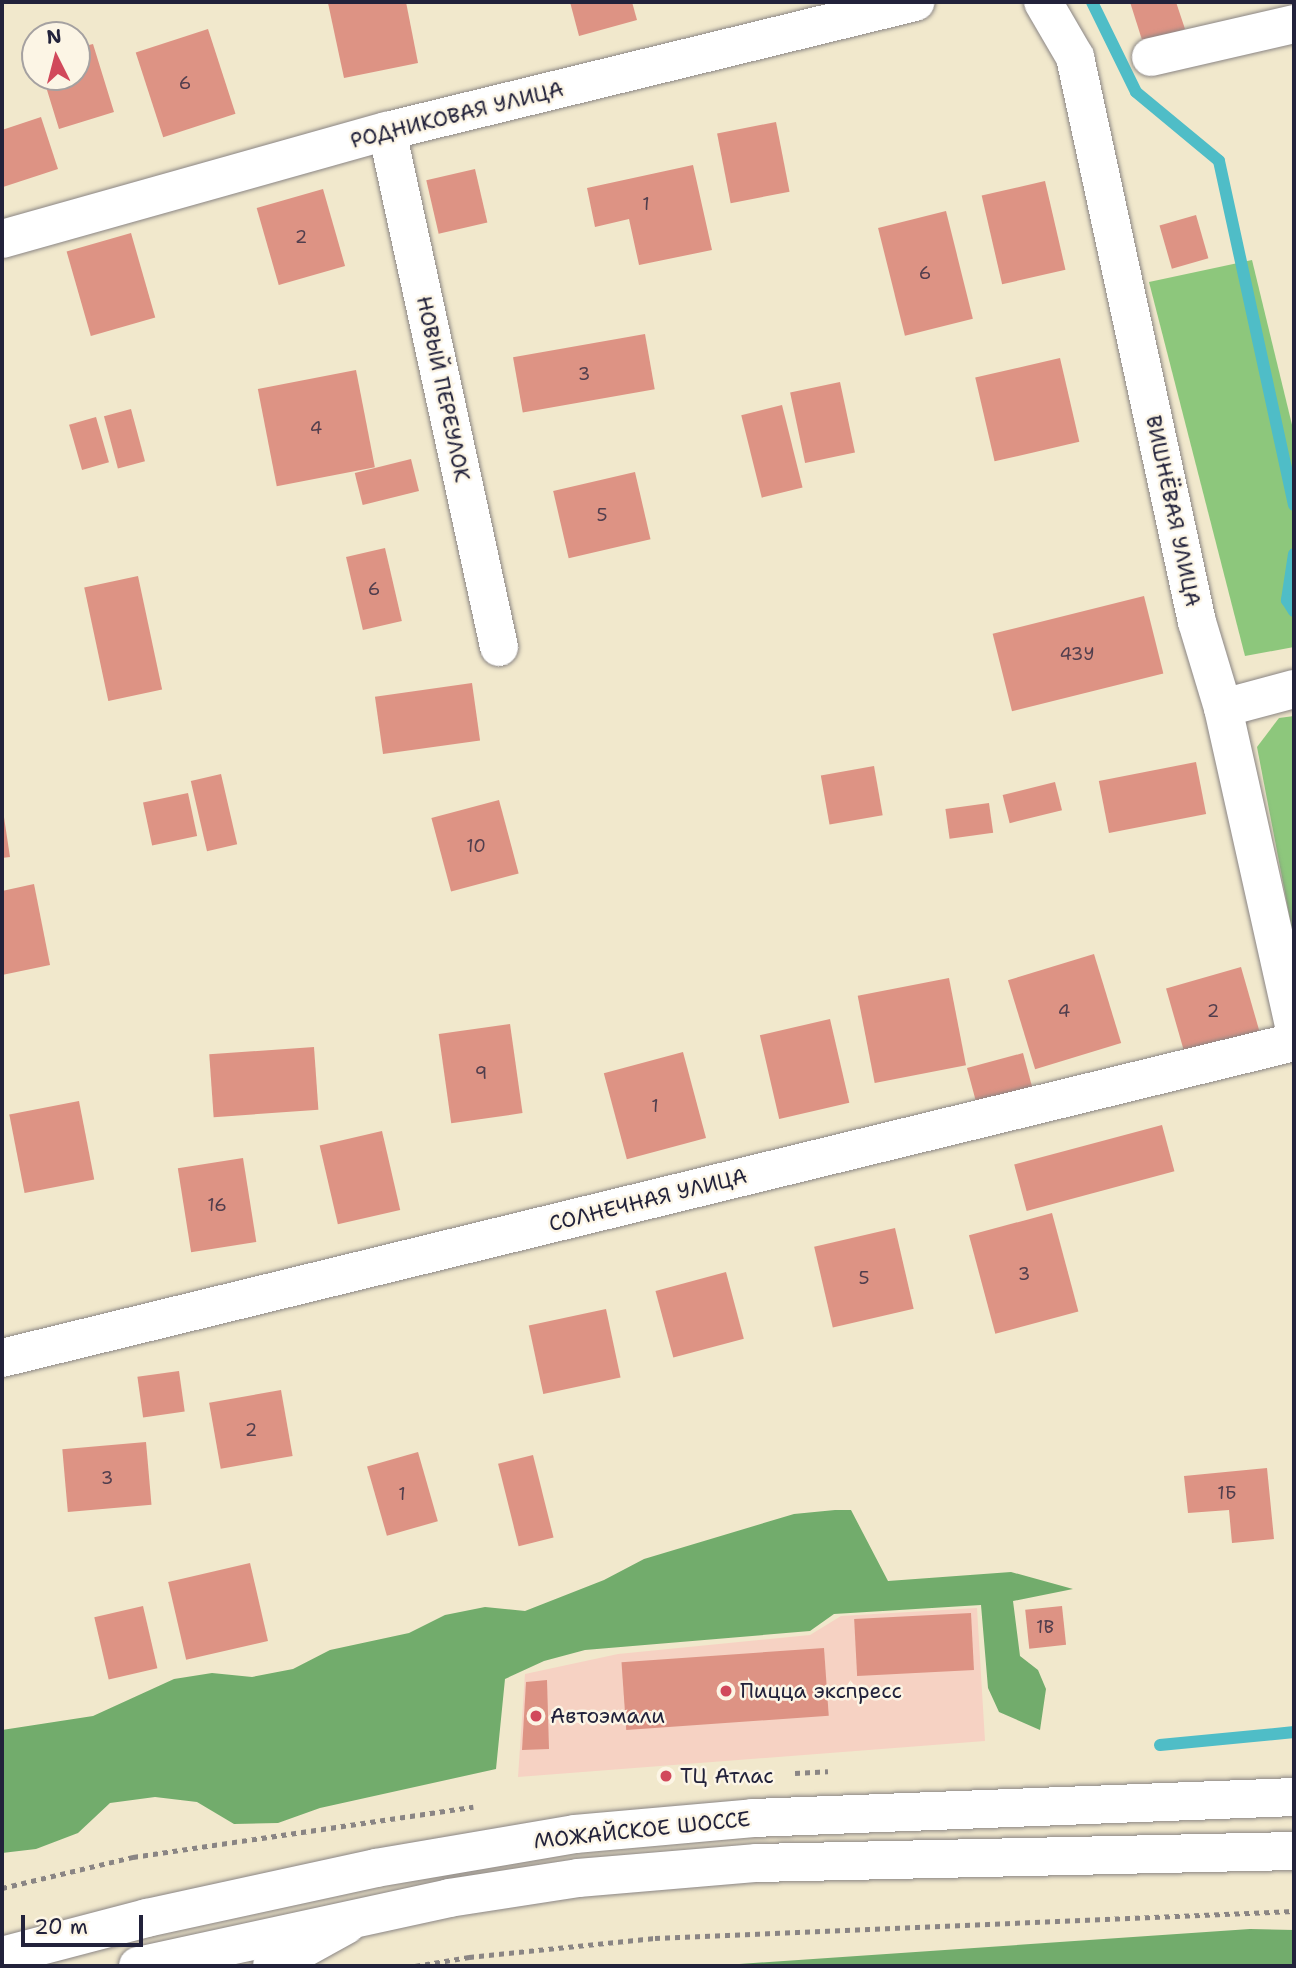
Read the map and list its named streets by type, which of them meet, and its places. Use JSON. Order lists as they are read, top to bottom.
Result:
{
  "streets": {
    "street": [
      "РОДНИКОВАЯ УЛИЦА",
      "НОВЫЙ ПЕРЕУЛОК",
      "ВИШНЁВАЯ УЛИЦА",
      "СОЛНЕЧНАЯ УЛИЦА",
      "МОЖАЙСКОЕ ШОССЕ"
    ]
  },
  "crossings": [
    ["РОДНИКОВАЯ УЛИЦА", "НОВЫЙ ПЕРЕУЛОК"]
  ],
  "places": ["Пицца экспресс", "Автоэмали", "ТЦ Атлас"],
  "house_numbers": [
    "6",
    "1",
    "2",
    "6",
    "3",
    "4",
    "5",
    "6",
    "43У",
    "10",
    "4",
    "2",
    "9",
    "1",
    "16",
    "3",
    "5",
    "2",
    "3",
    "1Б",
    "1",
    "1В"
  ],
  "scale_bar": "20 m",
  "north": "top"
}
